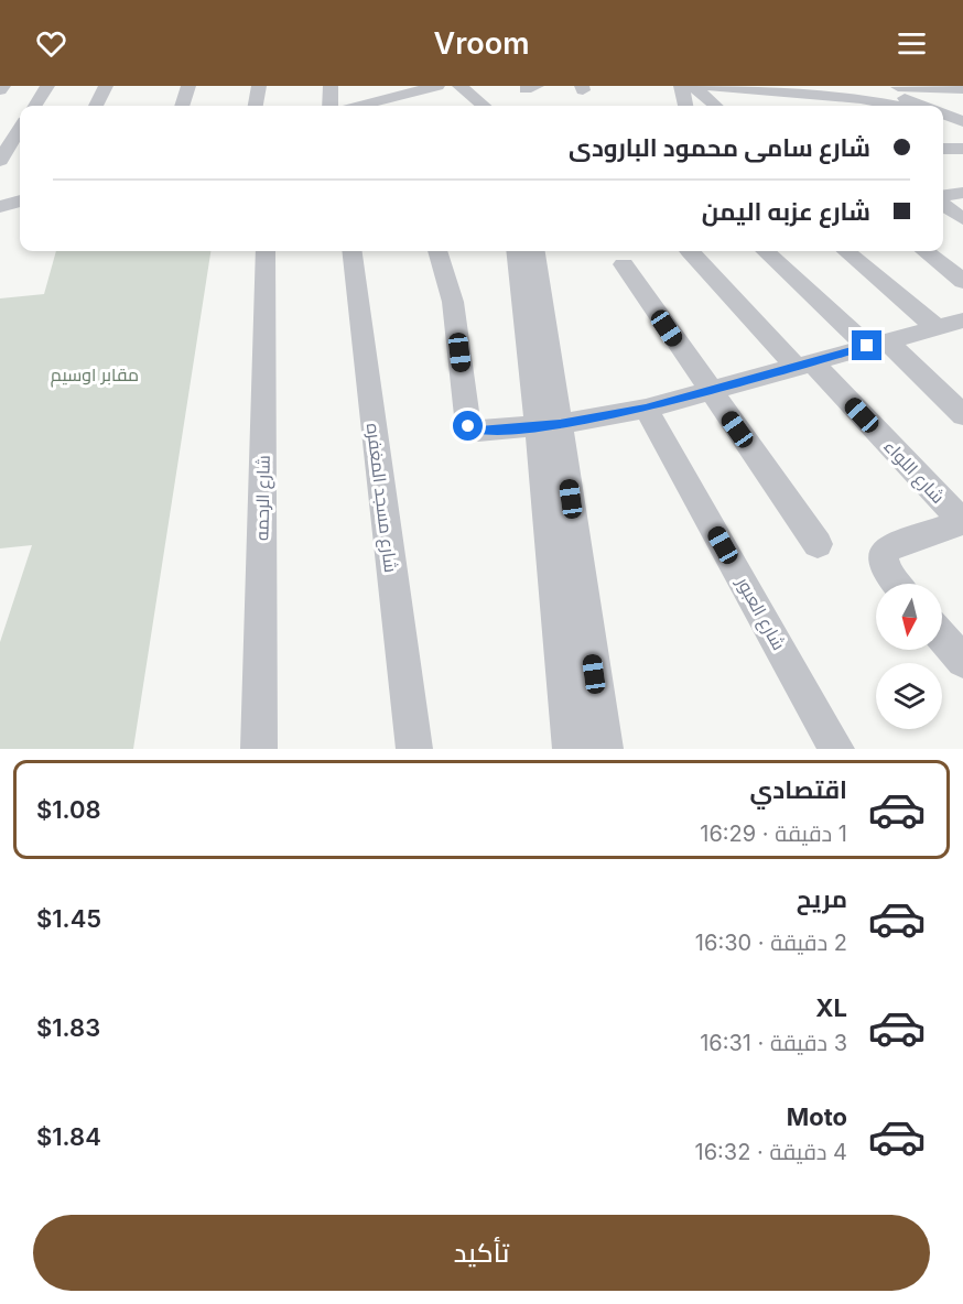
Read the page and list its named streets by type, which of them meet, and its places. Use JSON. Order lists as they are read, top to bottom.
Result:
{
  "streets": {
    "street": [
      "شارع اللواء",
      "شارع الرحمه",
      "شارع مسجد المغفره",
      "شارع العبور"
    ]
  },
  "parks": ["مقابر اوسيم"],
  "north": "bottom",
  "page": {
    "header": "Vroom",
    "banner": ["شارع سامى محمود البارودى", "شارع عزبه اليمن"],
    "list": [
      {
        "name": "اقتصادي",
        "note": "1 دقيقة · 16:29",
        "value": "$1.08"
      },
      {
        "name": "مريح",
        "note": "2 دقيقة · 16:30",
        "value": "$1.45"
      },
      {
        "name": "XL",
        "note": "3 دقيقة · 16:31",
        "value": "$1.83"
      },
      {
        "name": "Moto",
        "note": "4 دقيقة · 16:32",
        "value": "$1.84"
      }
    ],
    "buttons": "تأكيد"
  }
}
